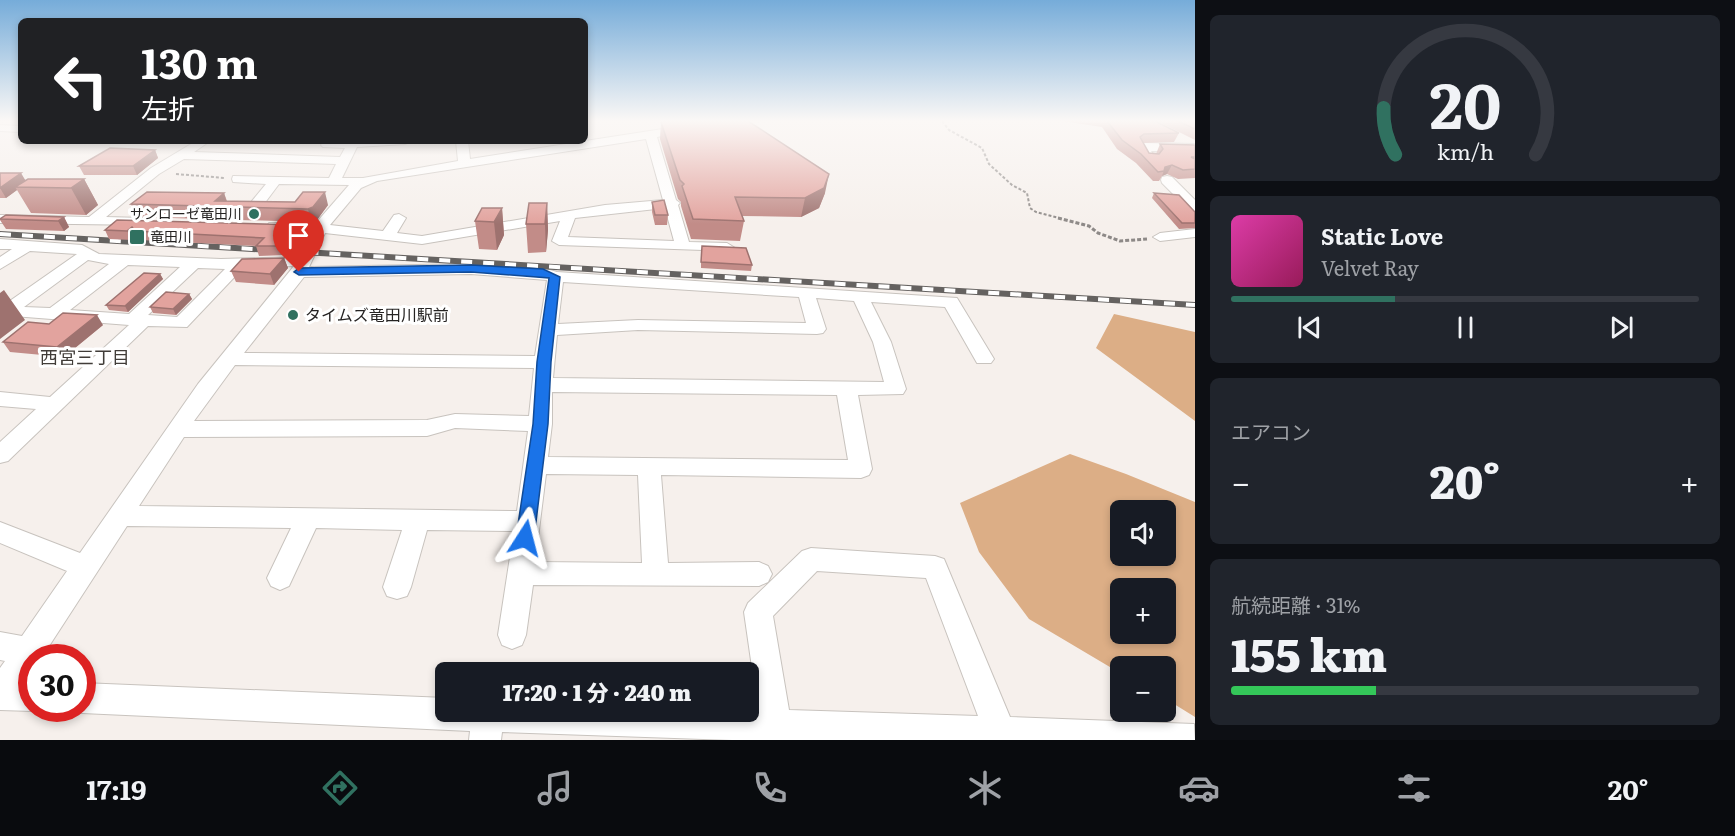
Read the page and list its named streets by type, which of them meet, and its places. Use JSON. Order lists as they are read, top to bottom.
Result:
{
  "districts": ["西宮三丁目"],
  "places": {
    "other": ["サンローゼ竜田川", "タイムズ竜田川駅前"],
    "transit": ["竜田川"]
  },
  "page": {
    "turn": ["130 m", "左折"],
    "song": ["Static Love", "Velvet Ray"],
    "tile": [
      "エアコン",
      ["航続距離 · 31%", "155 km"]
    ],
    "heat": ["−", "20°", "+"],
    "map_buttons": ["+", "−"],
    "limit": "30",
    "trip": "17:20 · 1 分 · 240 m",
    "tabs": ["17:19", "20°"],
    "gauge": ["20", "km/h"]
  }
}
